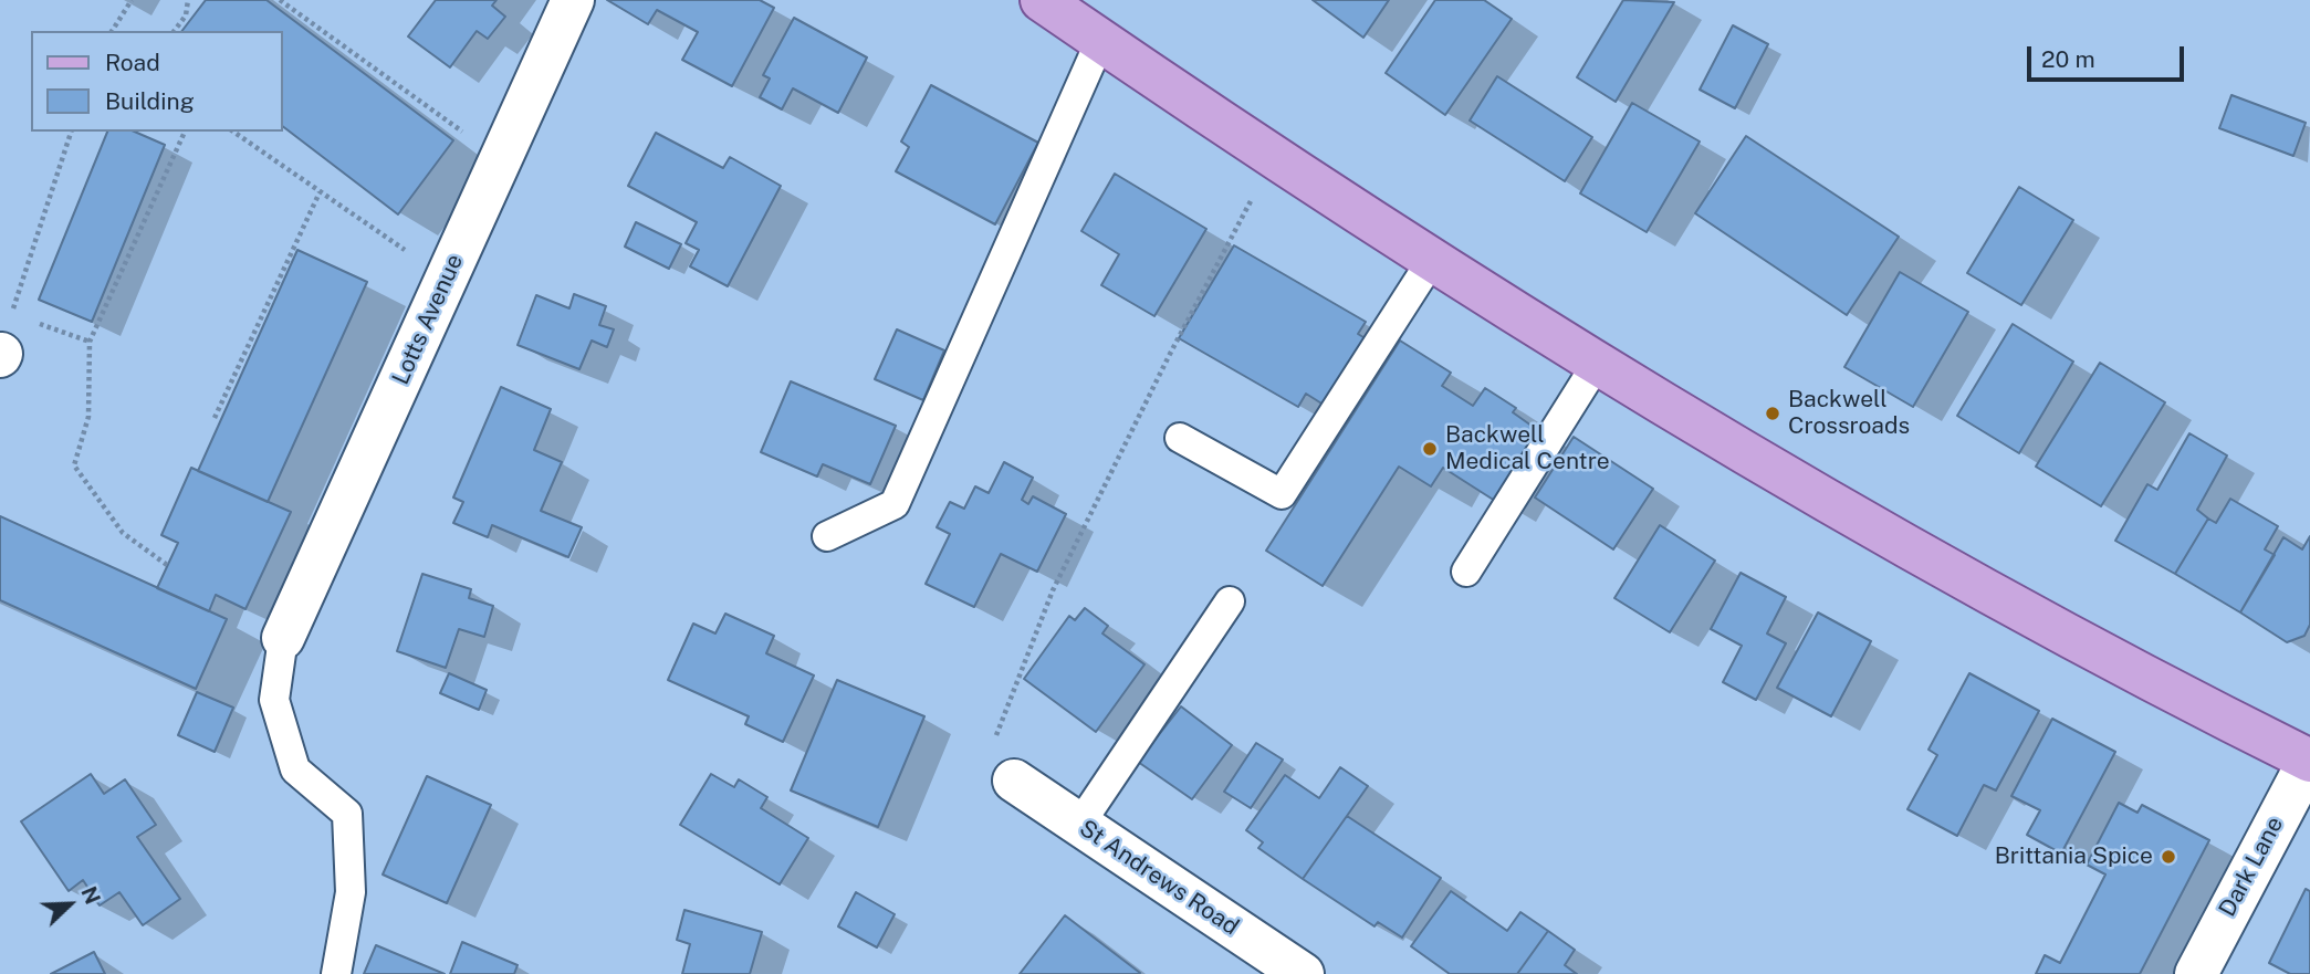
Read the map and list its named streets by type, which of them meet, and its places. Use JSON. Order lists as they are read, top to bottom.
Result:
{
  "streets": {
    "street": ["Lotts Avenue", "Dark Lane", "St Andrews Road"]
  },
  "places": ["Backwell Crossroads", "Backwell Medical Centre", "Brittania Spice"],
  "legend": ["Road", "Building"],
  "scale_bar": "20 m",
  "north": "top right"
}
